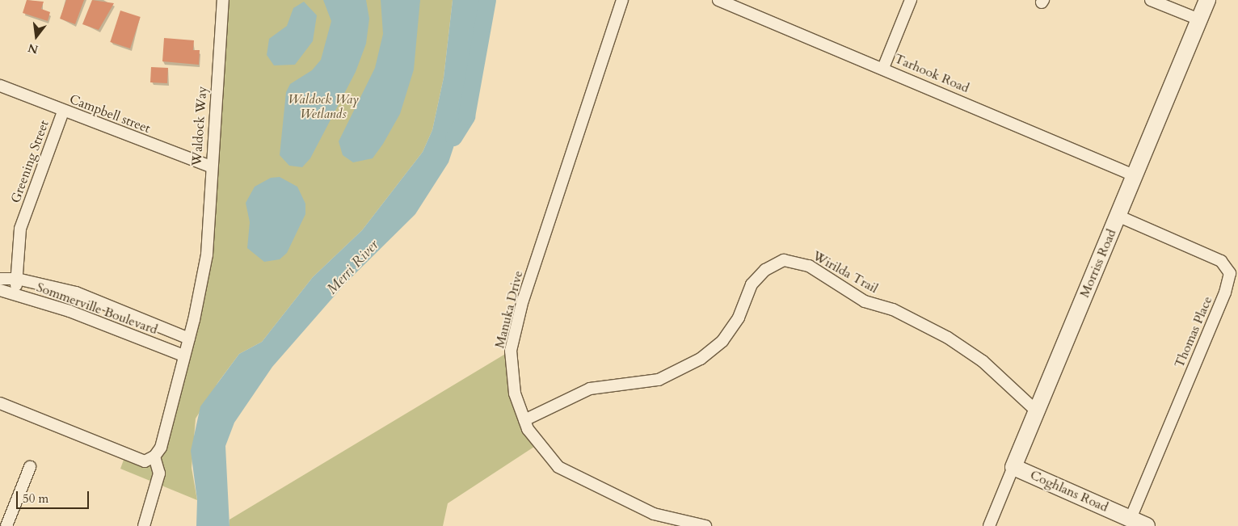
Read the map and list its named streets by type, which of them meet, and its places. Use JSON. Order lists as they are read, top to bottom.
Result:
{
  "streets": {
    "street": [
      "Tarhook Road",
      "Campbell street",
      "Waldock Way",
      "Greening Street",
      "Morriss Road",
      "Wirilda Trail",
      "Sommerville Boulevard",
      "Manuka Drive",
      "Thomas Place",
      "Coghlans Road"
    ]
  },
  "crossings": [
    ["Tarhook Road", "Morriss Road"],
    ["Campbell street", "Waldock Way"],
    ["Campbell street", "Greening Street"],
    ["Waldock Way", "Sommerville Boulevard"],
    ["Greening Street", "Sommerville Boulevard"],
    ["Morriss Road", "Wirilda Trail"],
    ["Morriss Road", "Thomas Place"],
    ["Morriss Road", "Coghlans Road"],
    ["Wirilda Trail", "Manuka Drive"],
    ["Thomas Place", "Coghlans Road"]
  ],
  "water": ["Merri River"],
  "parks": ["Waldock Way Wetlands"],
  "scale_bar": "50 m",
  "north": "bottom"
}
